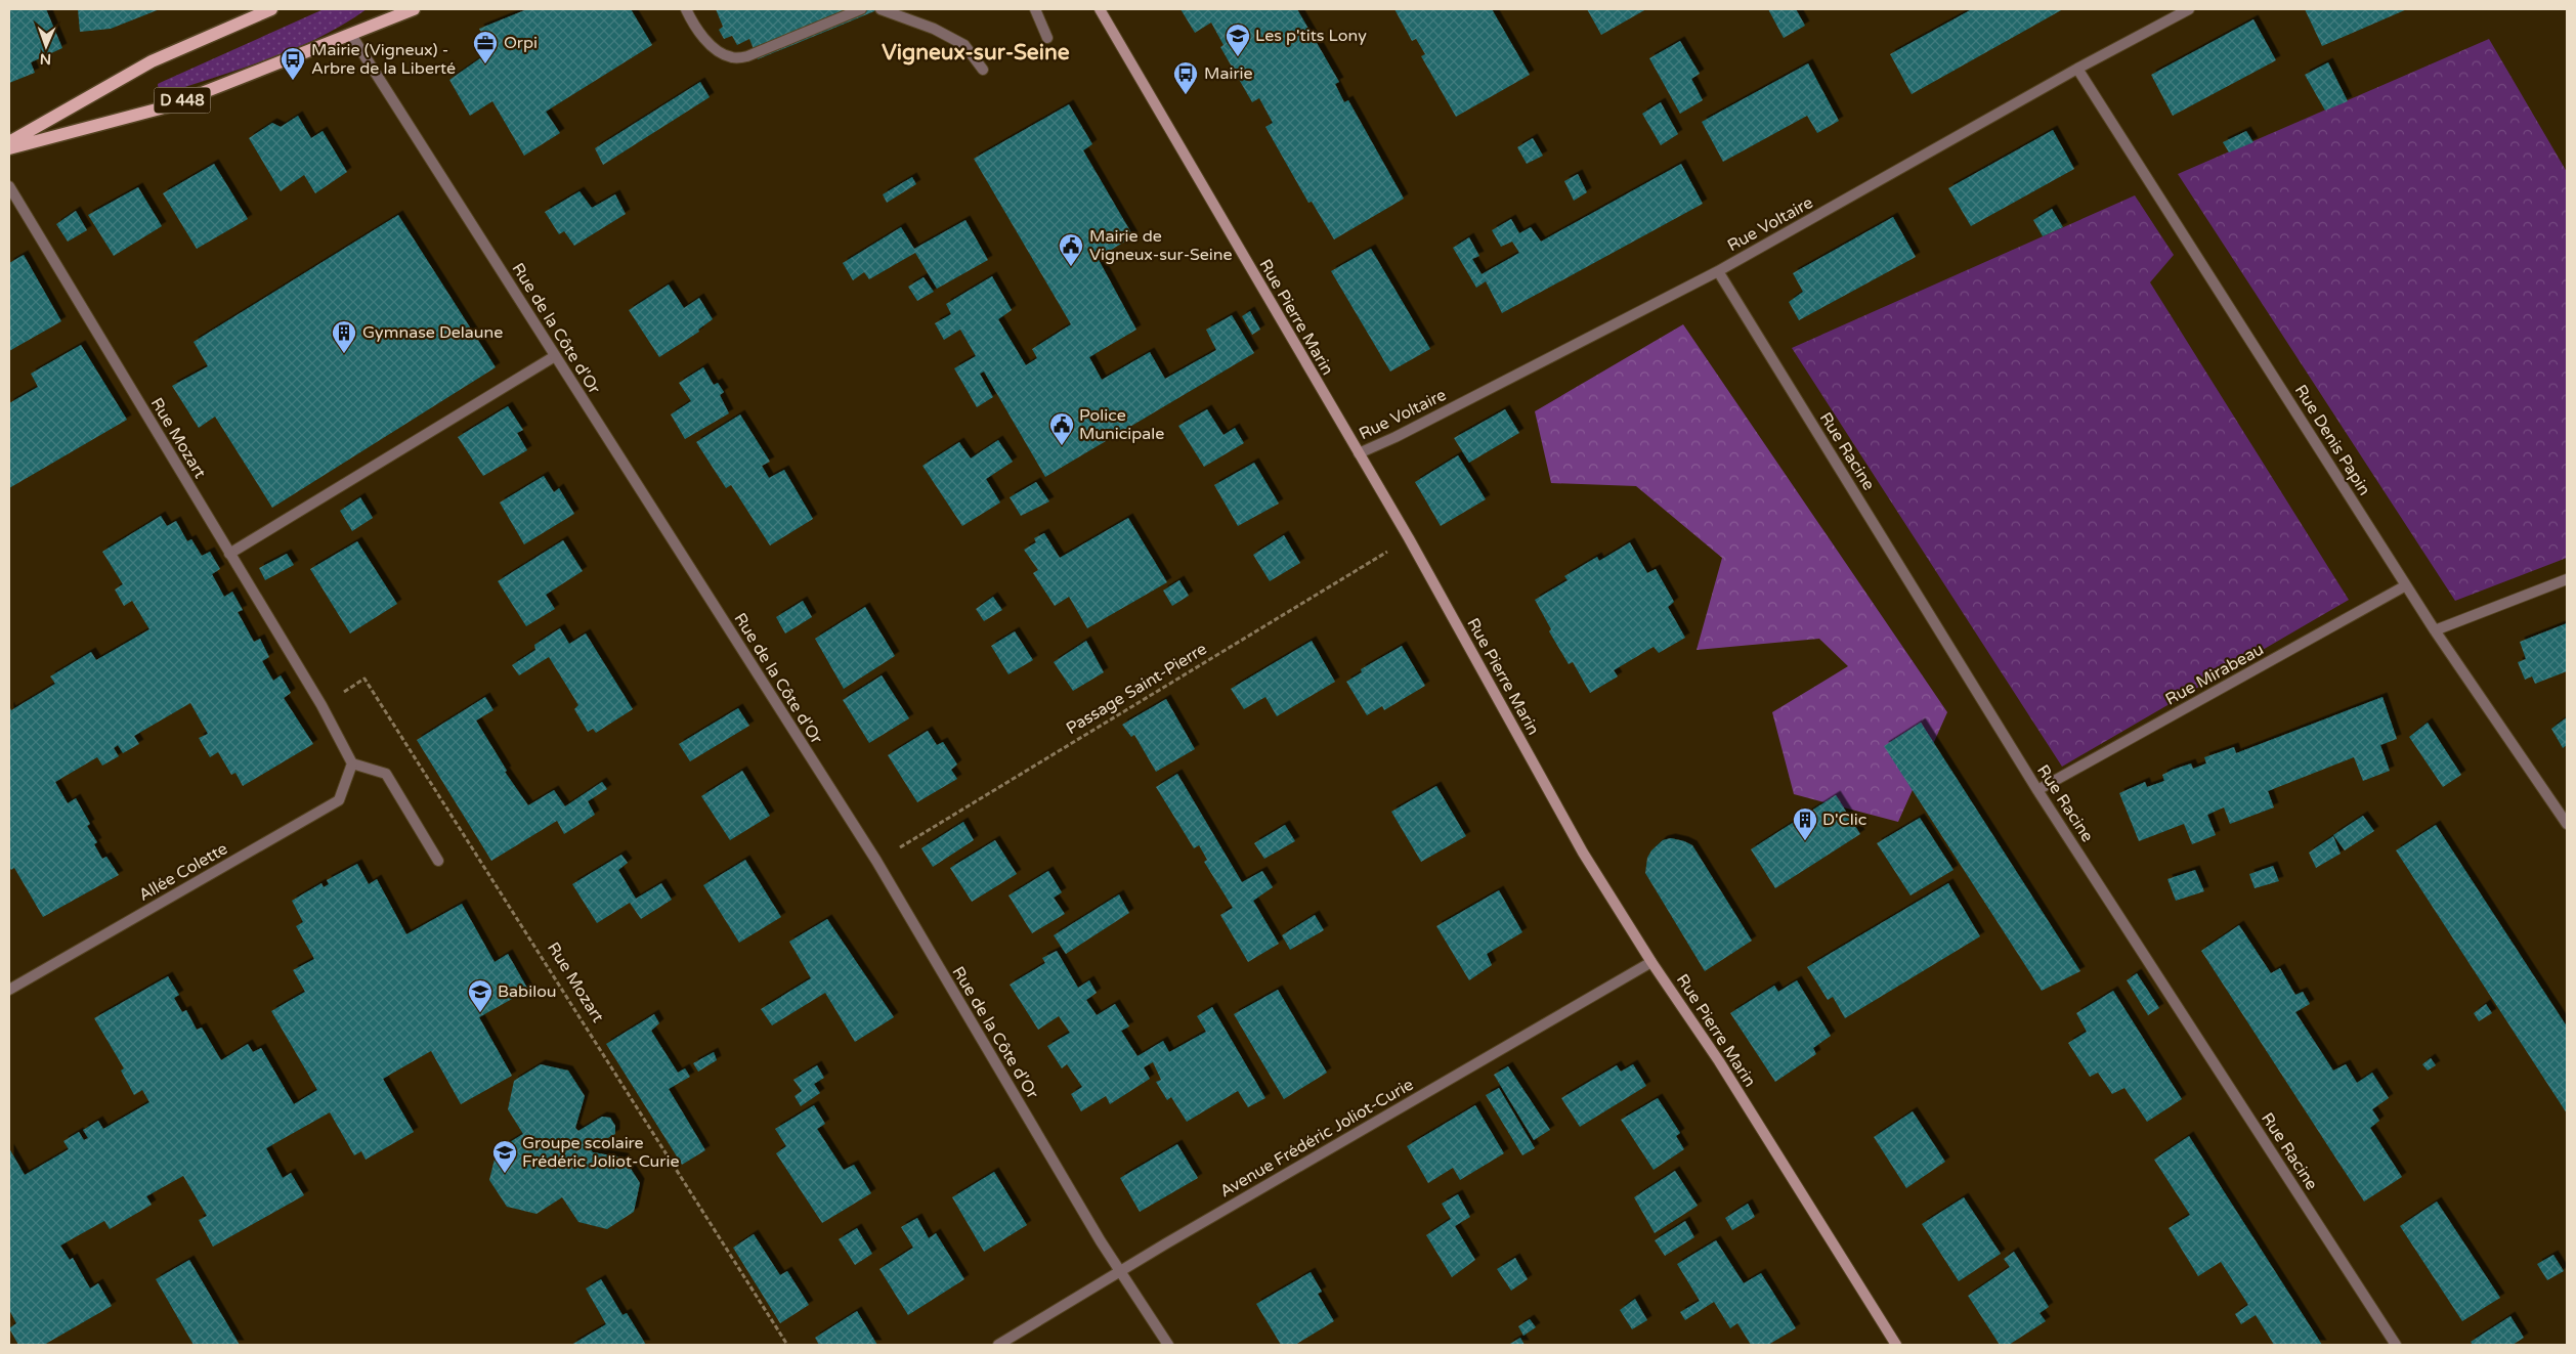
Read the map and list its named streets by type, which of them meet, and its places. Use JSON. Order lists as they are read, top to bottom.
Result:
{
  "streets": {
    "main road": ["D 448"],
    "street": [
      "Rue Voltaire",
      "Rue Pierre Marin",
      "Rue de la Côte d'Or",
      "Rue Mozart",
      "Rue Denis Papin",
      "Rue Racine",
      "Rue Mirabeau",
      "Allée Colette",
      "Avenue Frédéric Joliot-Curie"
    ],
    "path": ["Passage Saint-Pierre"]
  },
  "crossings": [
    ["D 448", "Rue de la Côte d'Or"],
    ["Rue Voltaire", "Rue Pierre Marin"],
    ["Rue Voltaire", "Rue Denis Papin"],
    ["Rue Voltaire", "Rue Racine"],
    ["Rue Pierre Marin", "Passage Saint-Pierre"],
    ["Rue Pierre Marin", "Avenue Frédéric Joliot-Curie"],
    ["Rue de la Côte d'Or", "Passage Saint-Pierre"],
    ["Rue de la Côte d'Or", "Avenue Frédéric Joliot-Curie"],
    ["Rue Mozart", "Allée Colette"],
    ["Rue Denis Papin", "Rue Mirabeau"],
    ["Rue Racine", "Rue Mirabeau"]
  ],
  "districts": ["Vigneux-sur-Seine"],
  "places": {
    "school or university": ["Les p'tits Lony", "Babilou", "Groupe scolaire Frédéric Joliot-Curie"],
    "office": ["Orpi"],
    "bus stop": ["Mairie (Vigneux) - Arbre de la Liberté", "Mairie"],
    "public building": ["Mairie de Vigneux-sur-Seine", "Police Municipale"],
    "building": ["Gymnase Delaune", "D'Clic"]
  },
  "north": "bottom"
}
